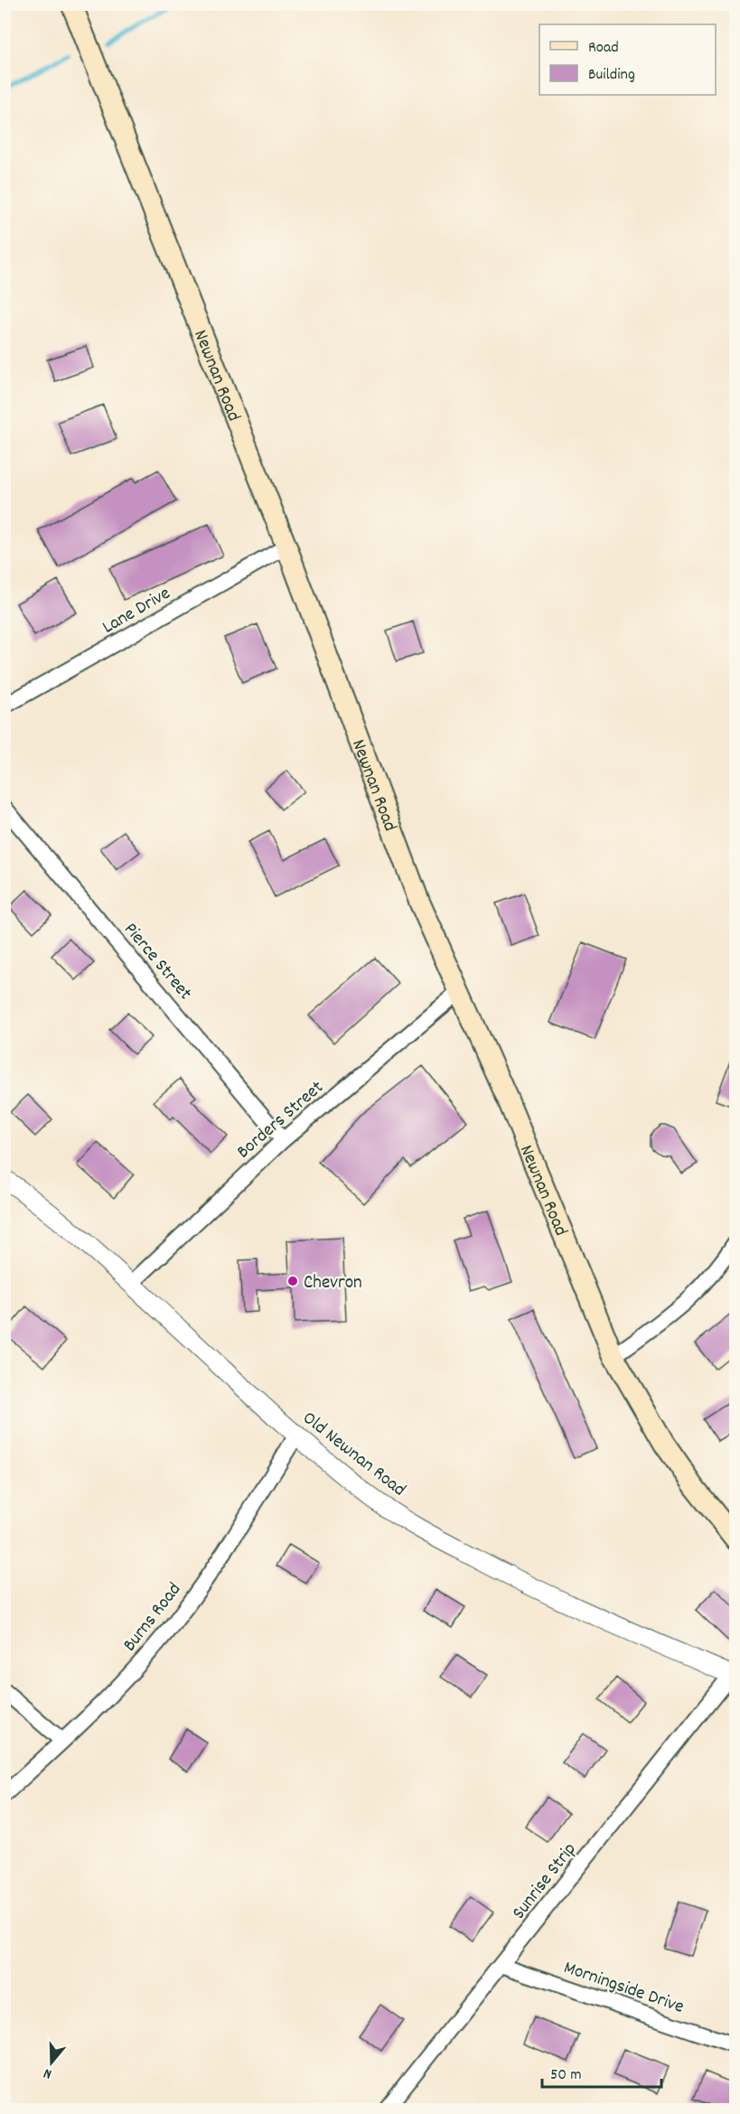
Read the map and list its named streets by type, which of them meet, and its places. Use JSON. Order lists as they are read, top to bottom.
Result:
{
  "streets": {
    "main road": ["Newnan Road"],
    "street": [
      "Lane Drive",
      "Pierce Street",
      "Borders Street",
      "Old Newnan Road",
      "Burns Road",
      "Sunrise Strip",
      "Morningside Drive"
    ]
  },
  "crossings": [
    ["Newnan Road", "Lane Drive"],
    ["Newnan Road", "Borders Street"],
    ["Pierce Street", "Borders Street"],
    ["Borders Street", "Old Newnan Road"],
    ["Old Newnan Road", "Burns Road"],
    ["Old Newnan Road", "Sunrise Strip"],
    ["Sunrise Strip", "Morningside Drive"]
  ],
  "places": ["Chevron"],
  "legend": ["Road", "Building"],
  "scale_bar": "50 m",
  "north": "bottom"
}
